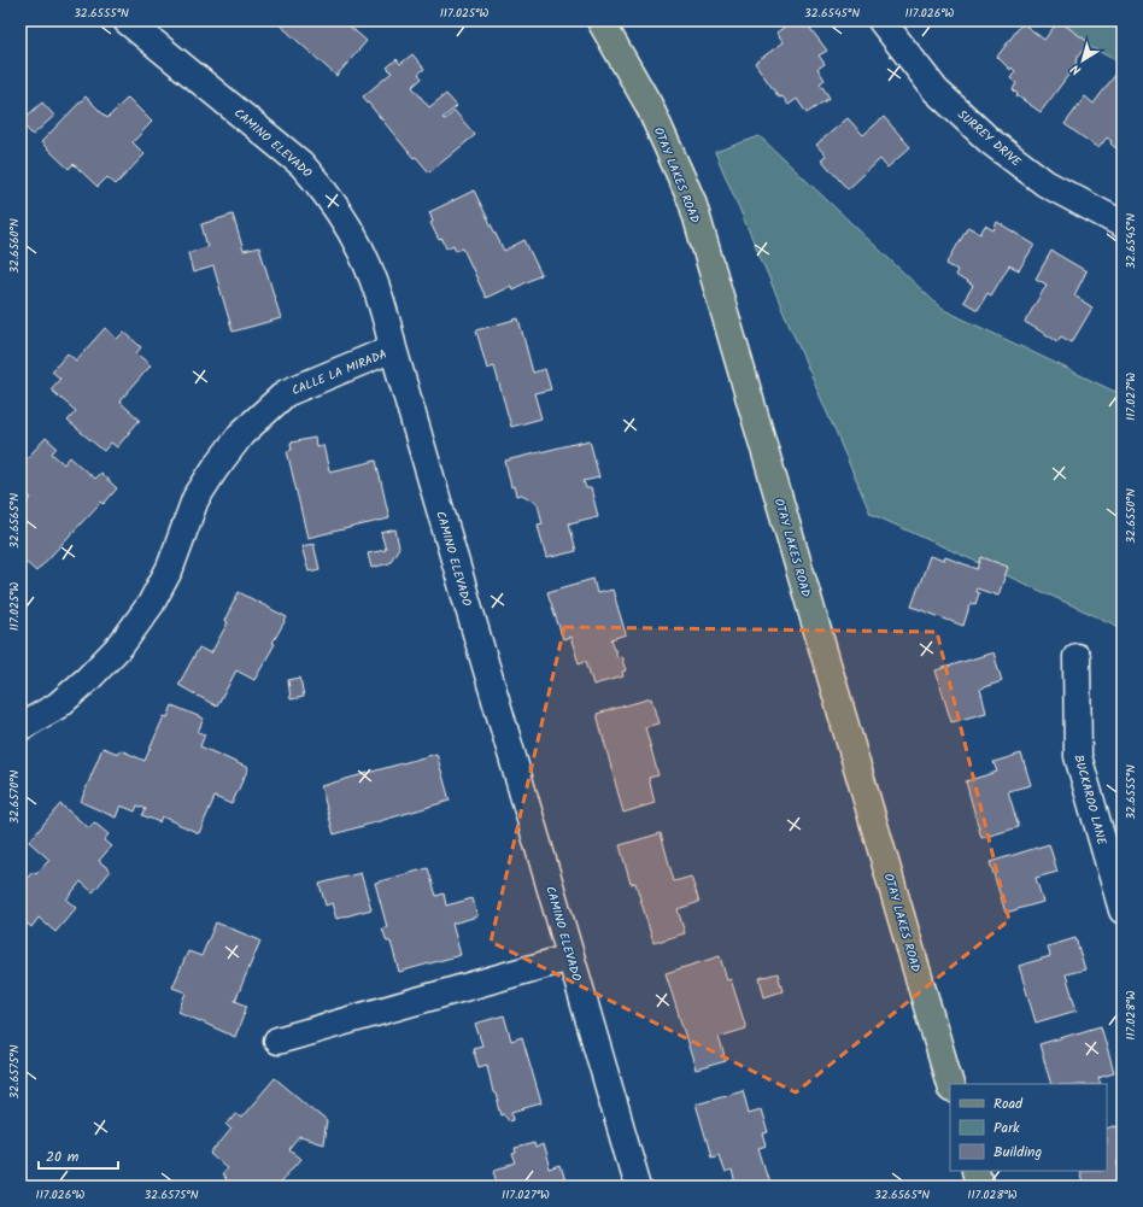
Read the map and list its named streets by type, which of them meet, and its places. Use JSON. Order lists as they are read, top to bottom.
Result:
{
  "streets": {
    "main road": ["OTAY LAKES ROAD"],
    "street": [
      "SURREY DRIVE",
      "CAMINO ELEVADO",
      "CALLE LA MIRADA",
      "BUCKAROO LANE"
    ]
  },
  "crossings": [
    ["CAMINO ELEVADO", "CALLE LA MIRADA"]
  ],
  "legend": ["Road", "Park", "Building"],
  "scale_bar": "20 m",
  "north": "bottom left",
  "coordinates": [
    "32.6555°N",
    "117.025°W",
    "32.6545°N",
    "117.026°W",
    "32.6560°N",
    "117.027°W",
    "32.6550°N",
    "32.6565°N",
    "32.6570°N",
    "117.028°W",
    "32.6575°N"
  ]
}
